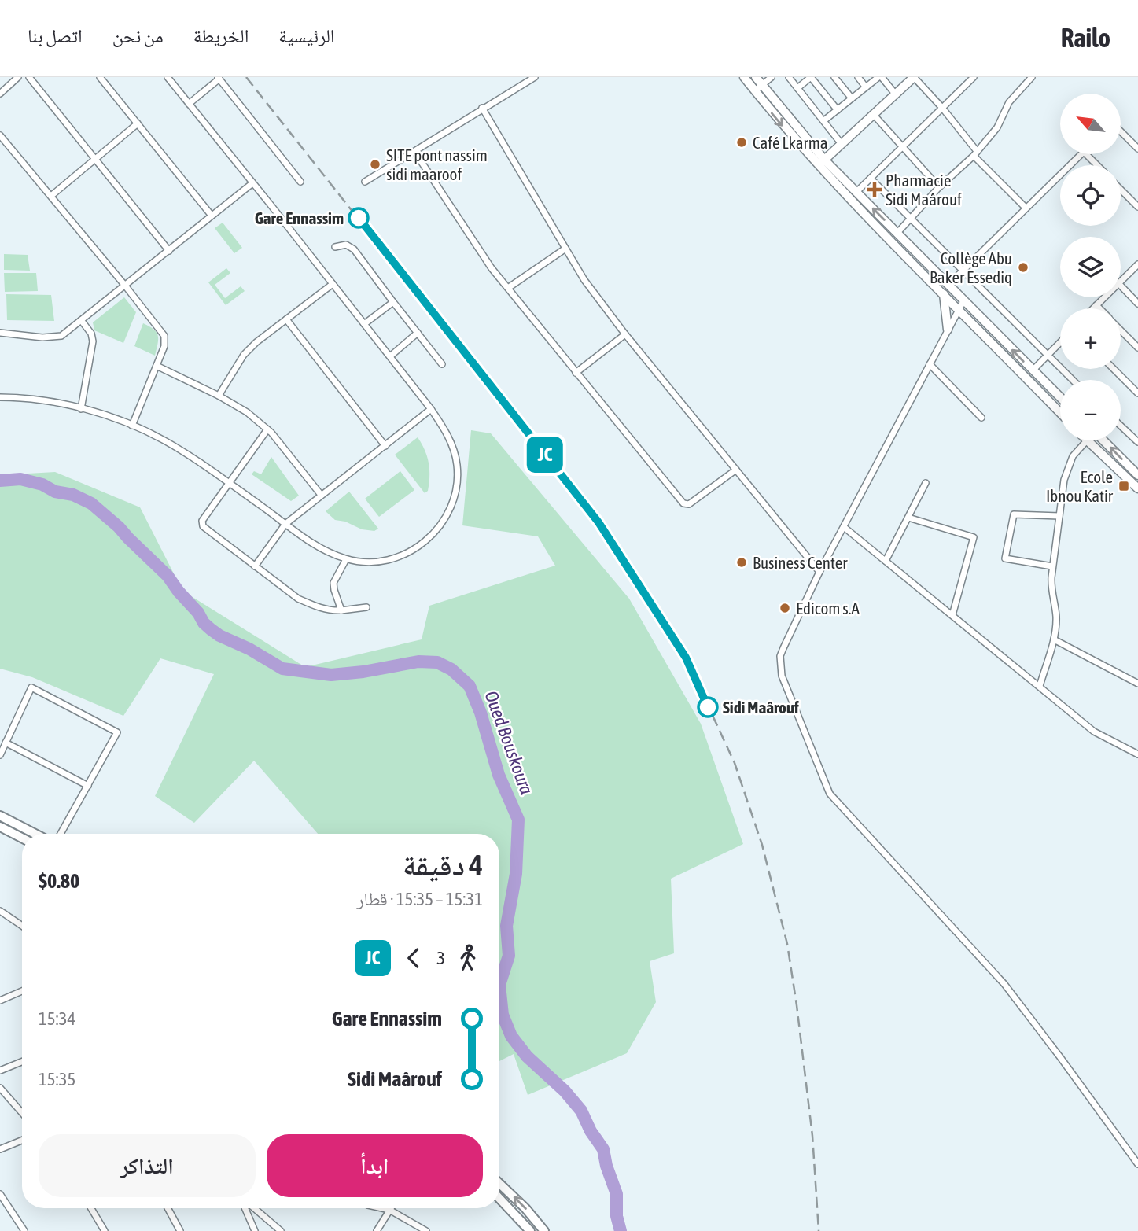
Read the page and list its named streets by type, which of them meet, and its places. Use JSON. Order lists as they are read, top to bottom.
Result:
{
  "water": ["Oued Bouskoura"],
  "places": {
    "other": [
      "Café Lkarma",
      "SITE pont nassim sidi maaroof",
      "Gare Ennassim",
      "Collège Abu Baker Essediq",
      "Business Center",
      "Edicom s.A",
      "Sidi Maârouf"
    ],
    "health": ["Pharmacie Sidi Maârouf"],
    "transit": ["Ecole Ibnou Katir"]
  },
  "north": "top left",
  "page": {
    "header": "Railo",
    "nav": [
      "الرئيسية",
      "الخريطة",
      "من نحن",
      "اتصل بنا"
    ],
    "on_map": "JC",
    "map_buttons": ["+", "−"],
    "heading": ["4 دقيقة", "15:31 – 15:35 · قطار", "$0.80"],
    "legs": ["3", "JC"],
    "list": [
      {
        "name": "Gare Ennassim",
        "value": "15:34"
      },
      {
        "name": "Sidi Maârouf",
        "value": "15:35"
      }
    ],
    "buttons": ["ابدأ", "التذاكر"]
  }
}
